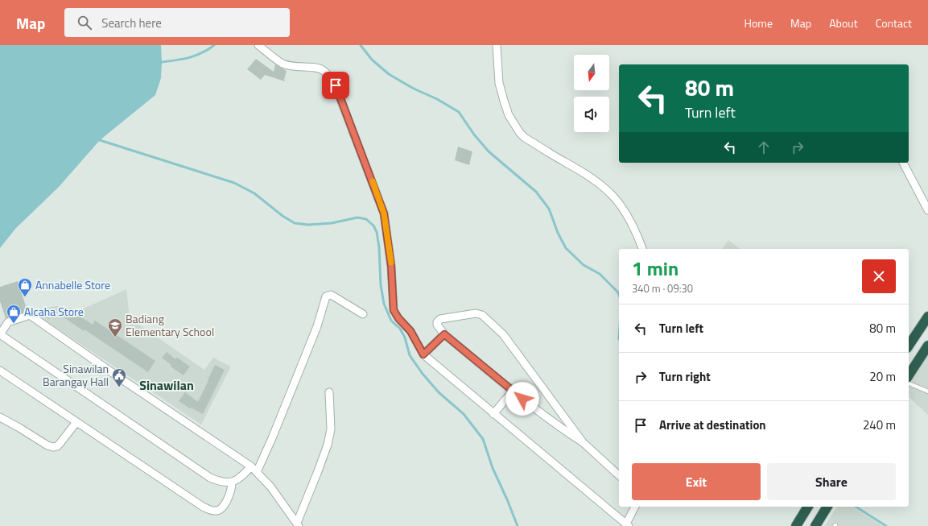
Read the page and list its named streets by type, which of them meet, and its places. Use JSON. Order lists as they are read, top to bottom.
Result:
{
  "districts": ["Sinawilan"],
  "places": {
    "shop": ["Annabelle Store", "Alcaha Store"],
    "school or university": ["Badiang Elementary School"],
    "public building": ["Sinawilan Barangay Hall"]
  },
  "north": "bottom",
  "page": {
    "header": "Map",
    "search": "Search here",
    "nav": [
      "Home",
      "Map",
      "About",
      "Contact"
    ],
    "turn": ["80 m", "Turn left"],
    "heading": ["1 min", "340 m · 09:30"],
    "list": [
      {
        "name": "Turn left",
        "value": "80 m"
      },
      {
        "name": "Turn right",
        "value": "20 m"
      },
      {
        "name": "Arrive at destination",
        "value": "240 m"
      }
    ],
    "buttons": ["Exit", "Share"]
  }
}
